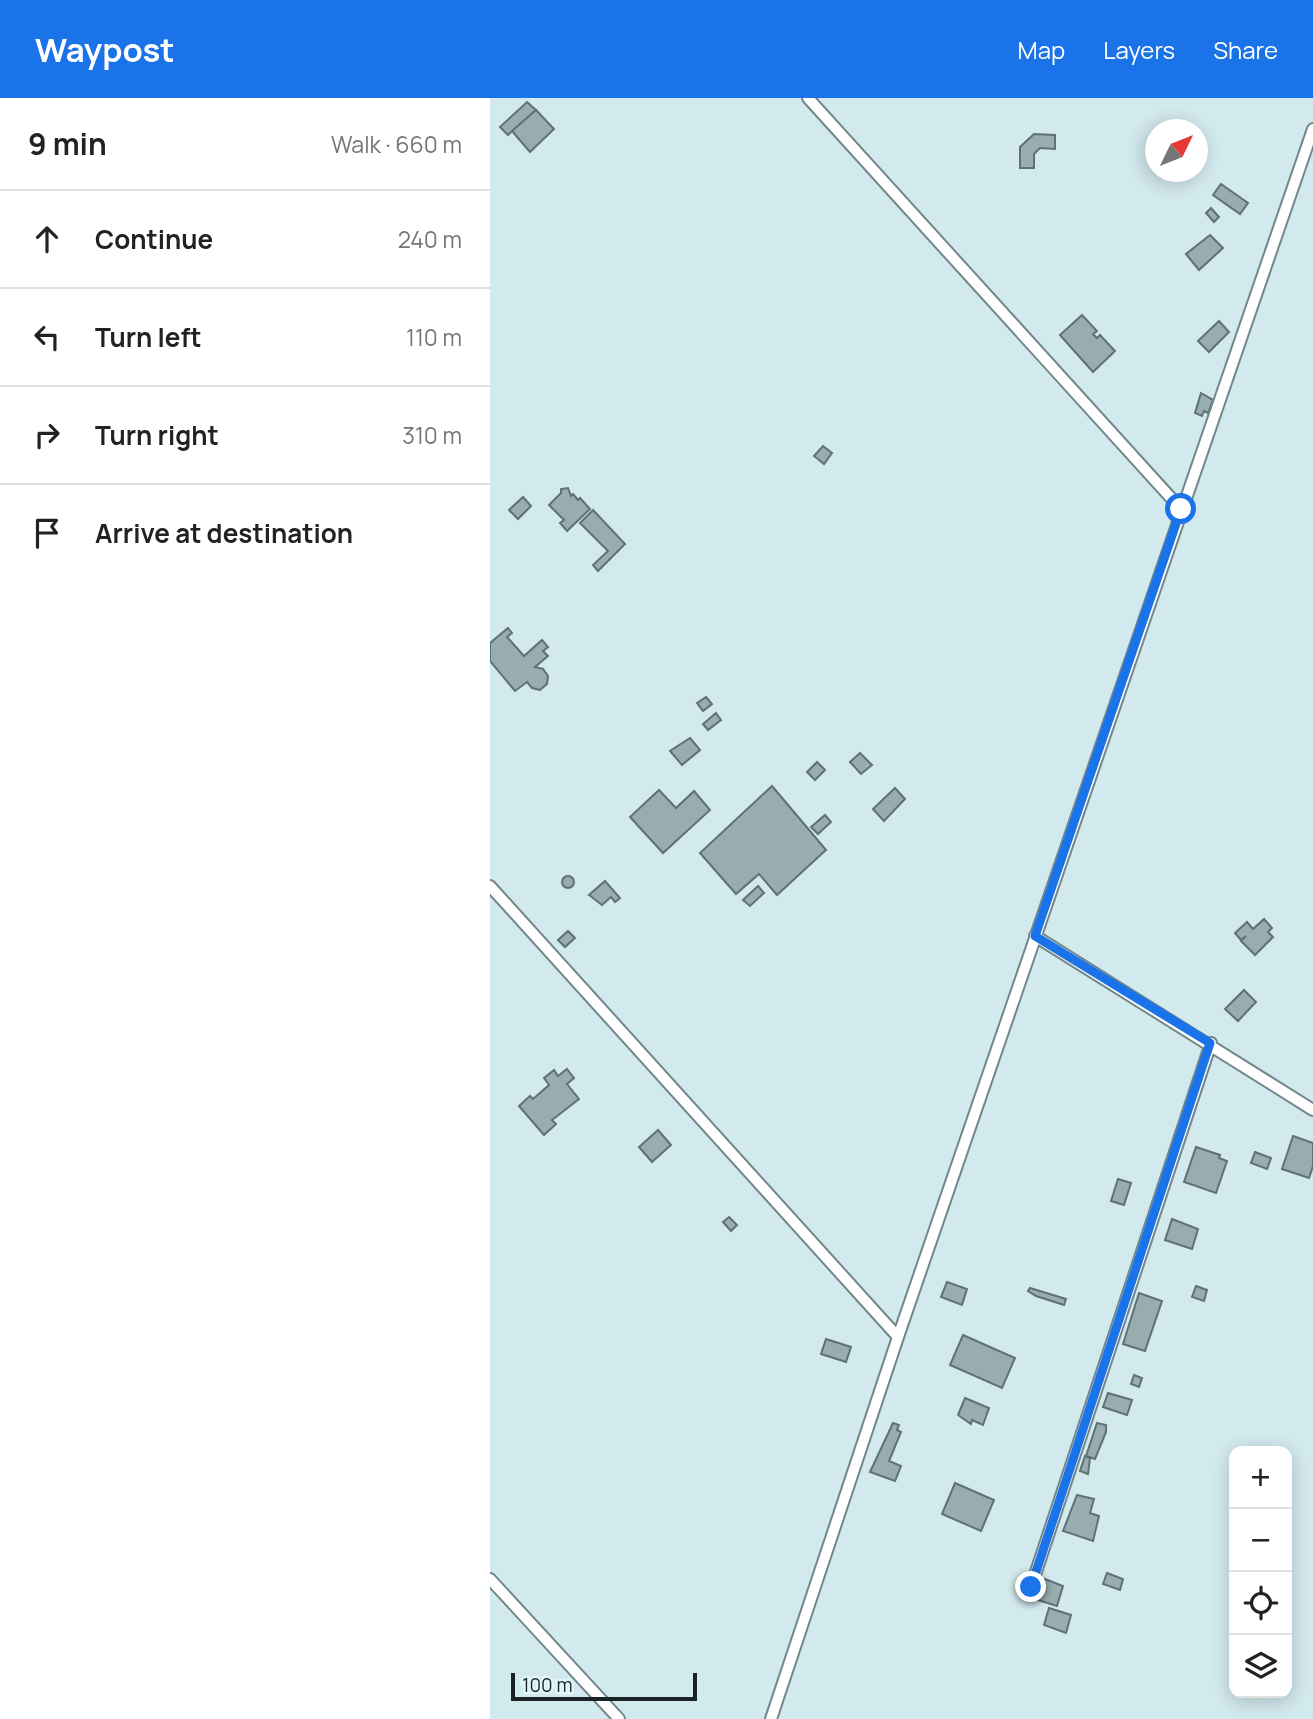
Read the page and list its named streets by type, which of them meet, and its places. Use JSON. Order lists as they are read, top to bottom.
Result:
{
  "scale_bar": "100 m",
  "north": "top right",
  "page": {
    "header": "Waypost",
    "nav": ["Map", "Layers", "Share"],
    "heading": ["9 min", "Walk · 660 m"],
    "list": [
      ["Continue", "240 m"],
      ["Turn left", "110 m"],
      ["Turn right", "310 m"],
      "Arrive at destination"
    ],
    "map_buttons": ["+", "−"],
    "scale": "100 m"
  }
}
